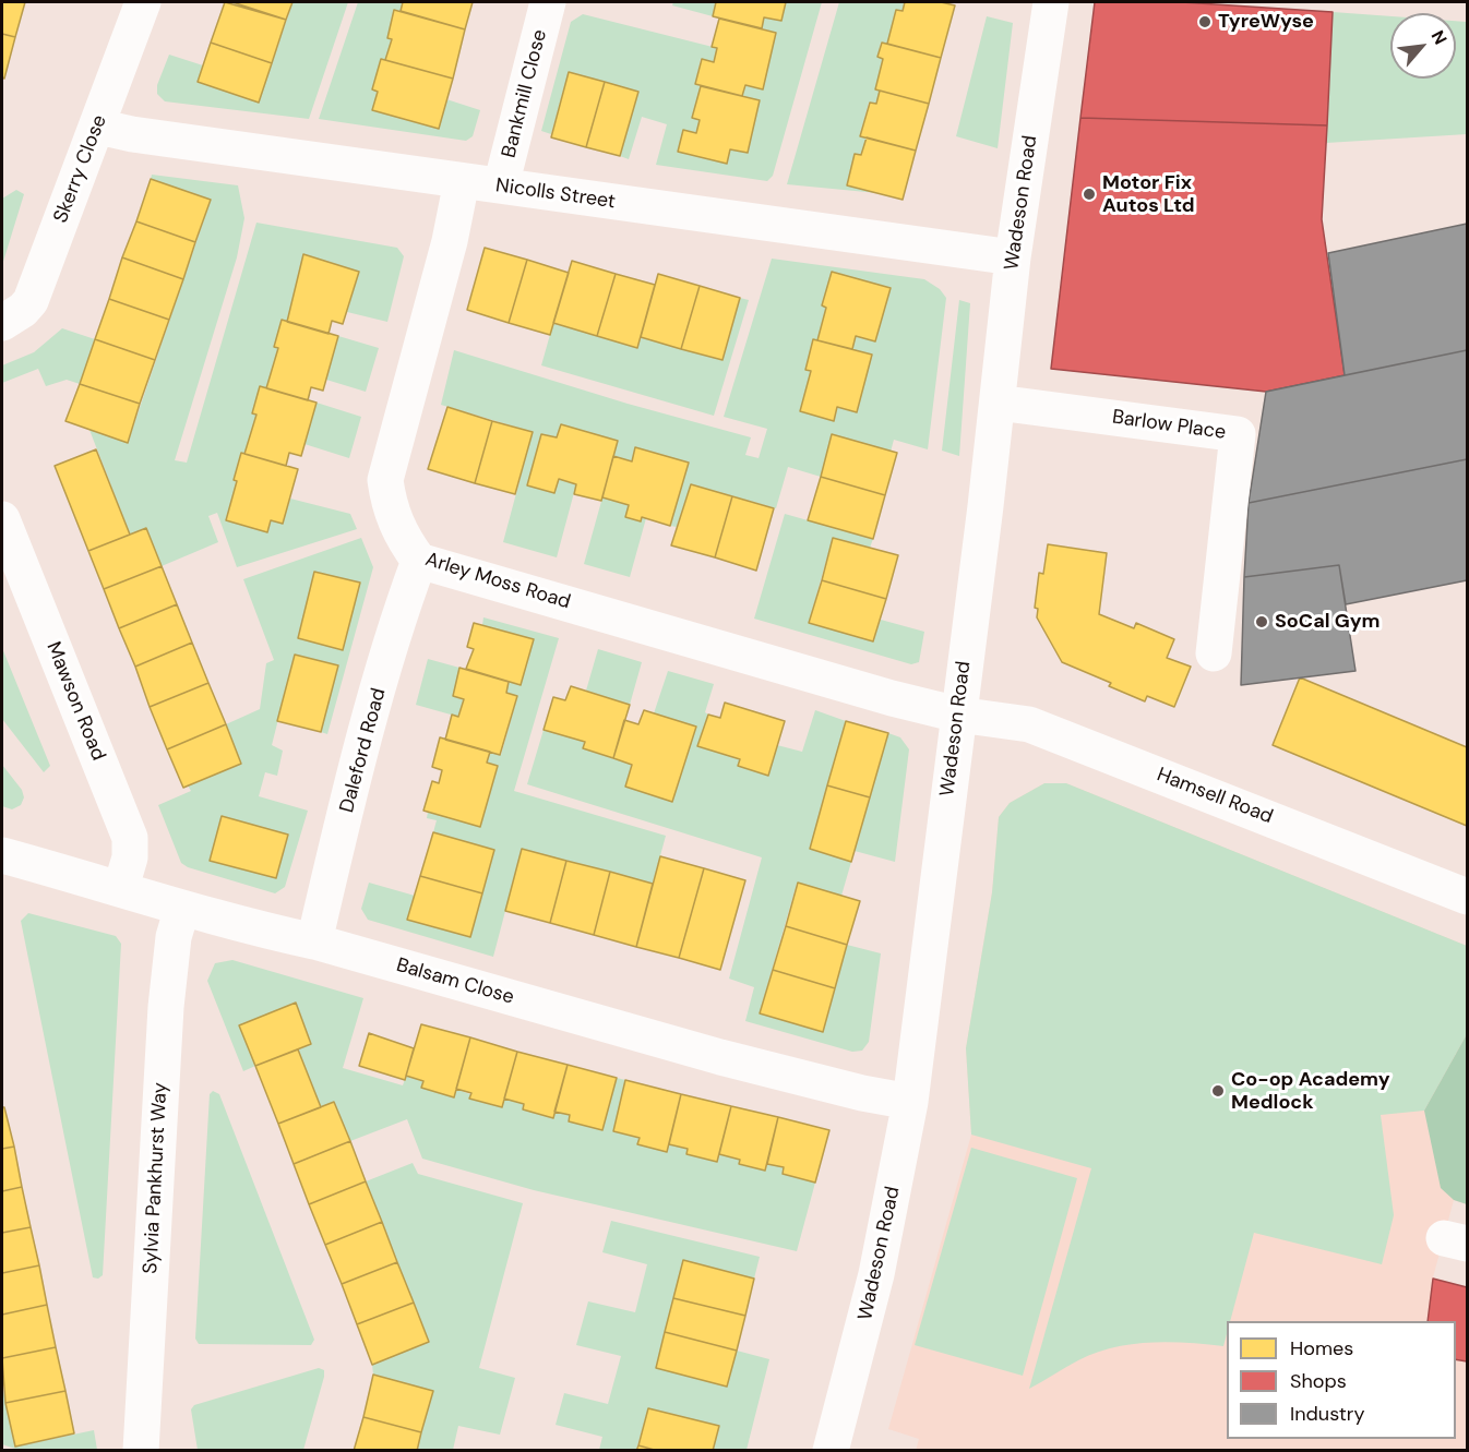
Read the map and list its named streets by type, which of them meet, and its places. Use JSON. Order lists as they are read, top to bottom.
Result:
{
  "streets": {
    "street": [
      "Bankmill Close",
      "Skerry Close",
      "Nicolls Street",
      "Wadeson Road",
      "Barlow Place",
      "Arley Moss Road",
      "Mawson Road",
      "Daleford Road",
      "Hamsell Road",
      "Balsam Close",
      "Sylvia Pankhurst Way"
    ]
  },
  "crossings": [
    ["Bankmill Close", "Nicolls Street"],
    ["Skerry Close", "Nicolls Street"],
    ["Nicolls Street", "Wadeson Road"],
    ["Nicolls Street", "Arley Moss Road"],
    ["Wadeson Road", "Barlow Place"],
    ["Wadeson Road", "Arley Moss Road"],
    ["Wadeson Road", "Hamsell Road"],
    ["Wadeson Road", "Balsam Close"],
    ["Arley Moss Road", "Daleford Road"],
    ["Arley Moss Road", "Hamsell Road"],
    ["Mawson Road", "Balsam Close"],
    ["Daleford Road", "Balsam Close"],
    ["Balsam Close", "Sylvia Pankhurst Way"]
  ],
  "places": [
    "TyreWyse",
    "Motor Fix Autos Ltd",
    "SoCal Gym",
    "Co-op Academy Medlock"
  ],
  "legend": ["Homes", "Shops", "Industry"],
  "north": "top right"
}
